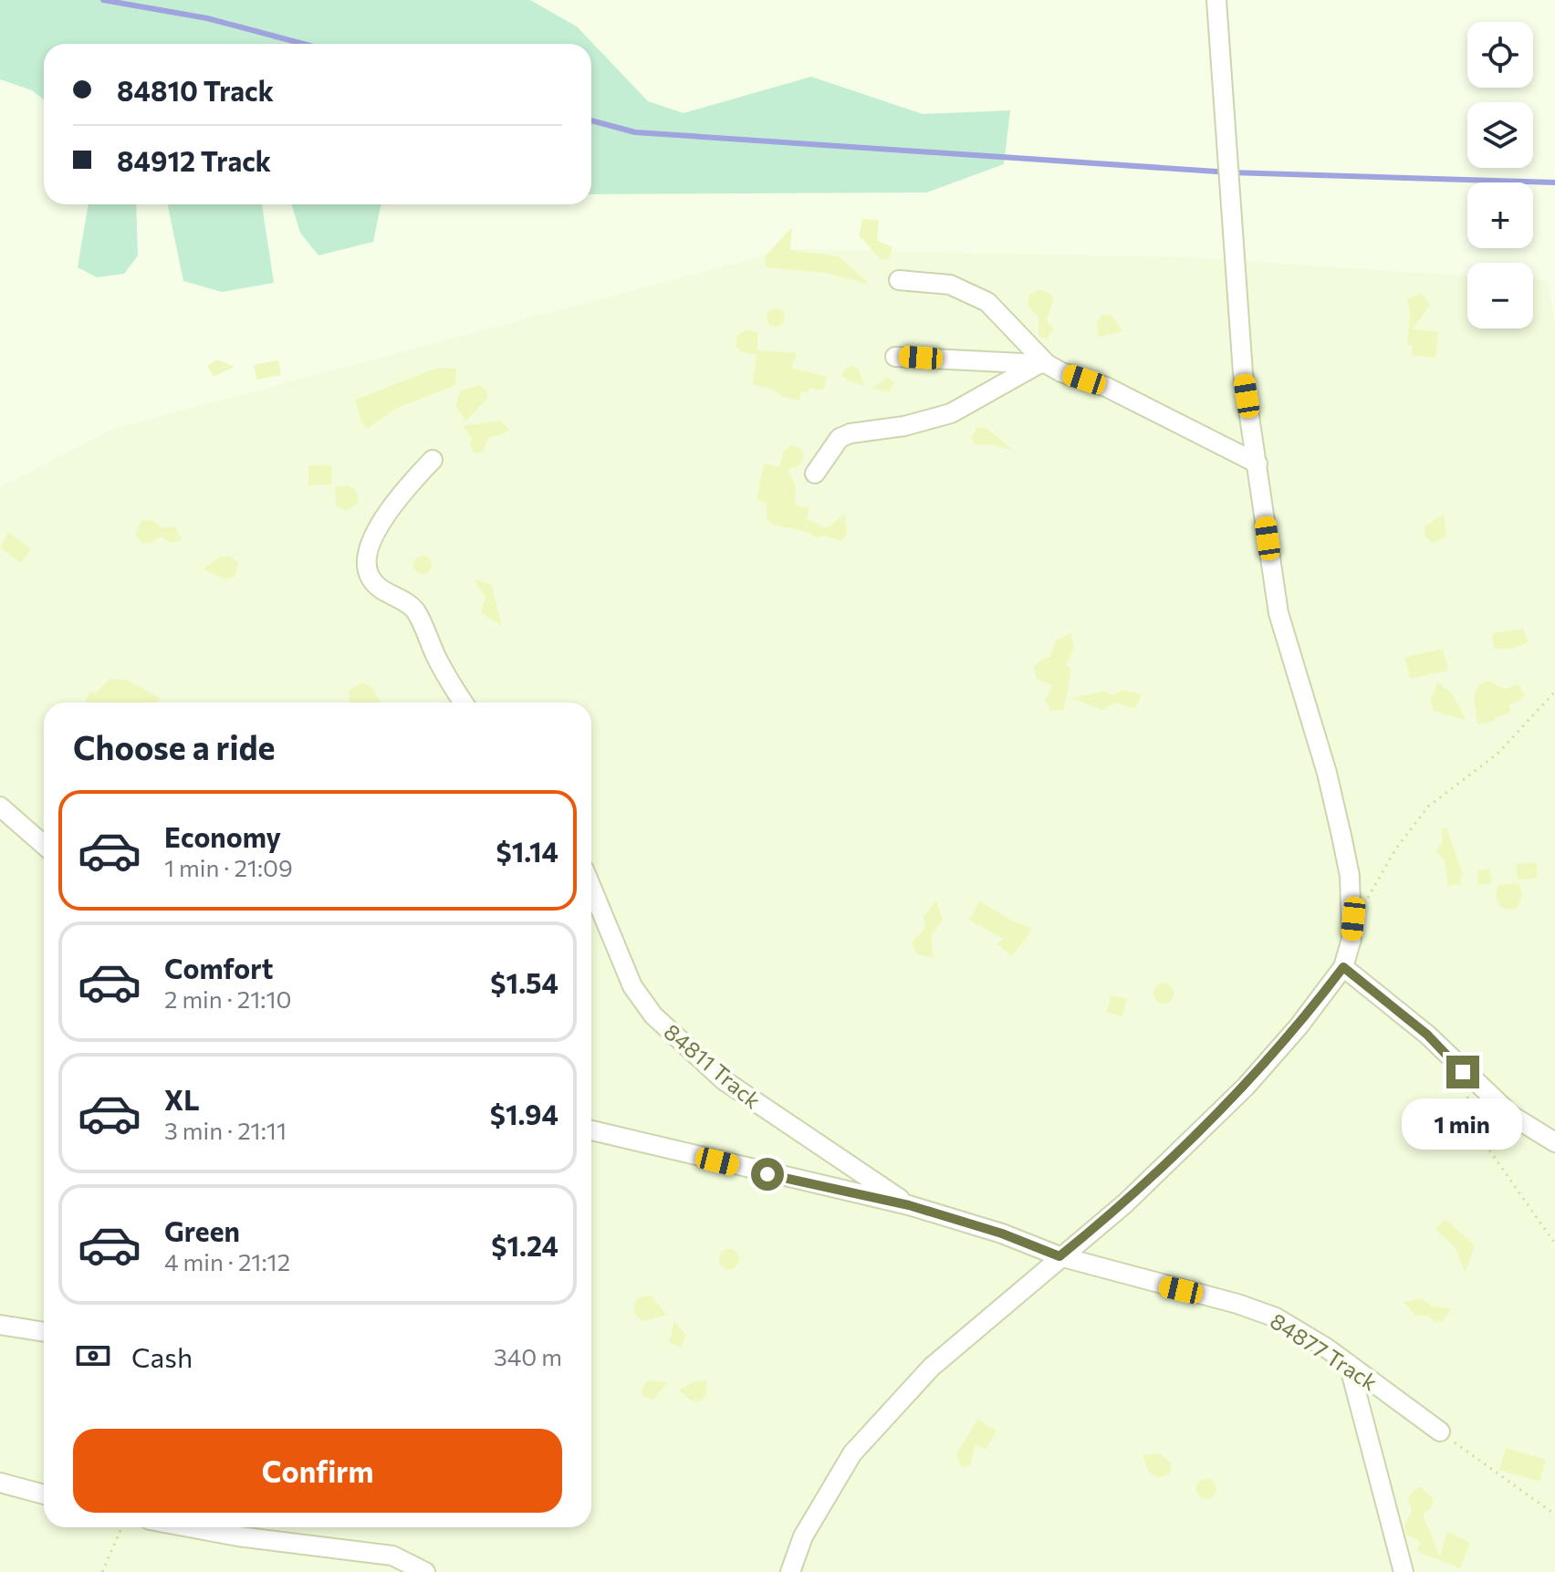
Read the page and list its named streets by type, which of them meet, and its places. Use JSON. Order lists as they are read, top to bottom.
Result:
{
  "streets": {
    "street": ["84811 Track", "84877 Track"]
  },
  "crossings": [
    ["84811 Track", "84877 Track"]
  ],
  "page": {
    "map_buttons": ["+", "−"],
    "banner": ["84810 Track", "84912 Track"],
    "heading": "Choose a ride",
    "list": [
      {
        "name": "Economy",
        "note": "1 min · 21:09",
        "value": "$1.14"
      },
      {
        "name": "Comfort",
        "note": "2 min · 21:10",
        "value": "$1.54"
      },
      {
        "name": "XL",
        "note": "3 min · 21:11",
        "value": "$1.94"
      },
      {
        "name": "Green",
        "note": "4 min · 21:12",
        "value": "$1.24"
      }
    ],
    "bubble": "1 min",
    "pay": ["Cash", "340 m"],
    "buttons": "Confirm"
  }
}
